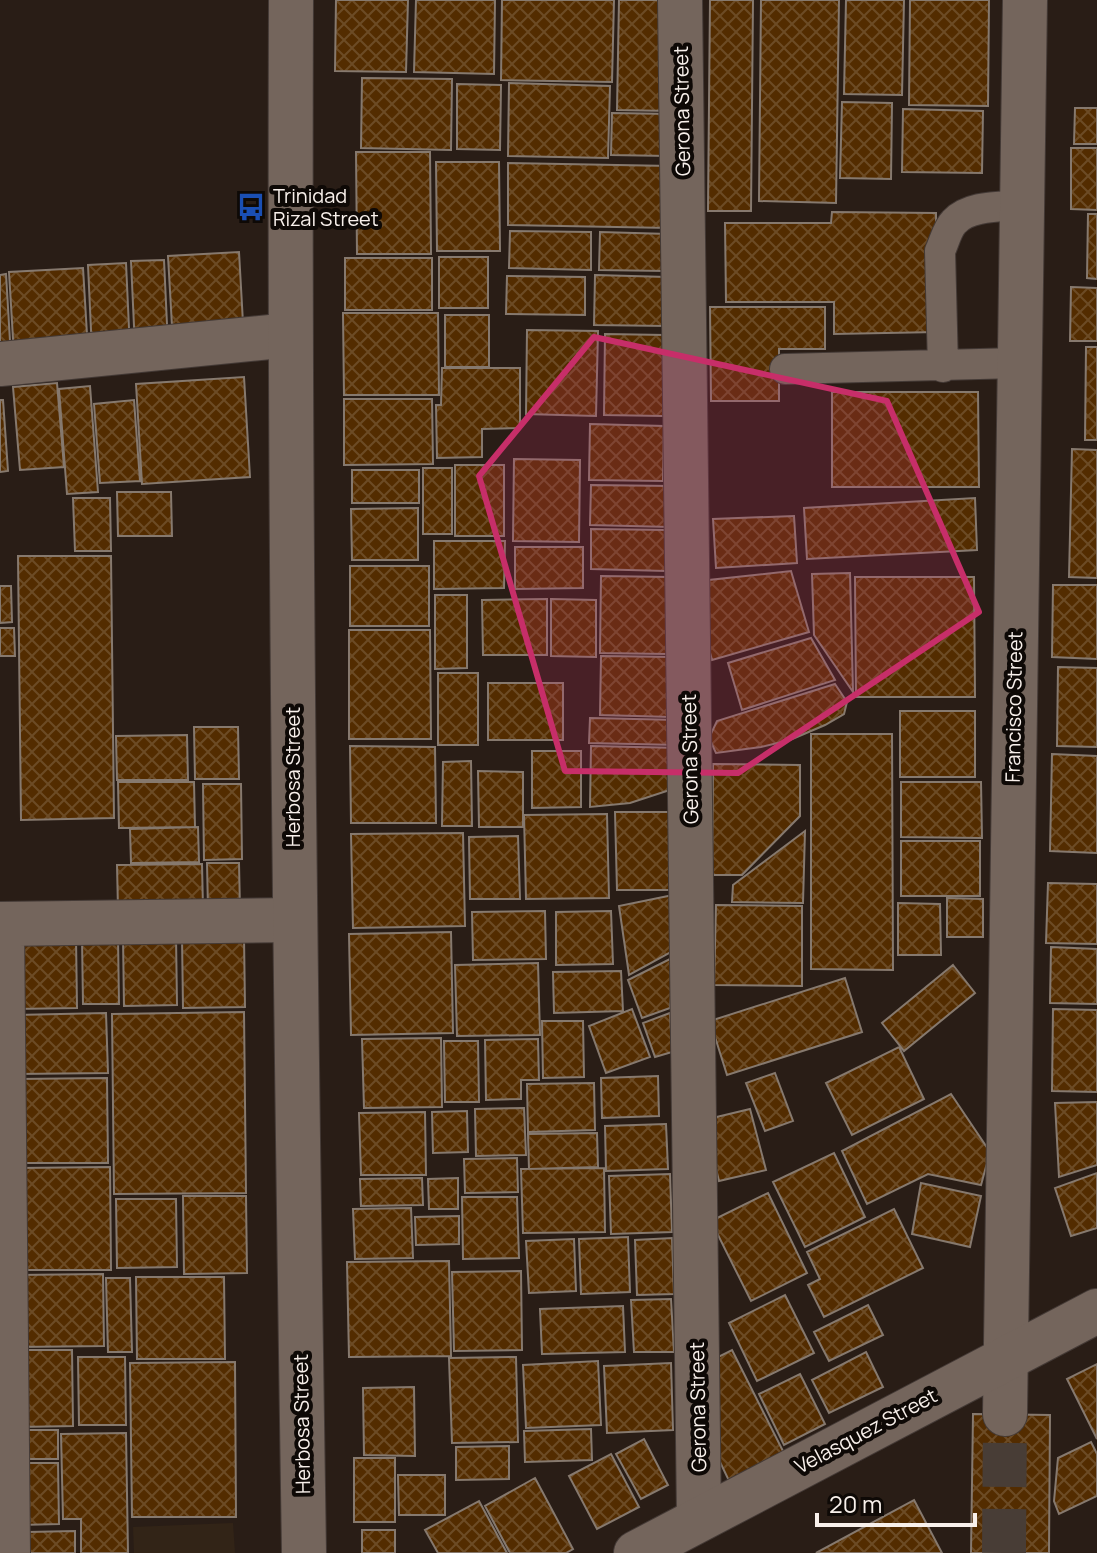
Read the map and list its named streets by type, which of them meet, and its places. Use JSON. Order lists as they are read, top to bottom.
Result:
{
  "streets": {
    "street": [
      "Gerona Street",
      "Francisco Street",
      "Herbosa Street",
      "Velasquez Street"
    ]
  },
  "crossings": [
    ["Gerona Street", "Velasquez Street"],
    ["Francisco Street", "Velasquez Street"]
  ],
  "places": {
    "bus stop": ["Trinidad Rizal Street"]
  },
  "scale_bar": "20 m"
}
